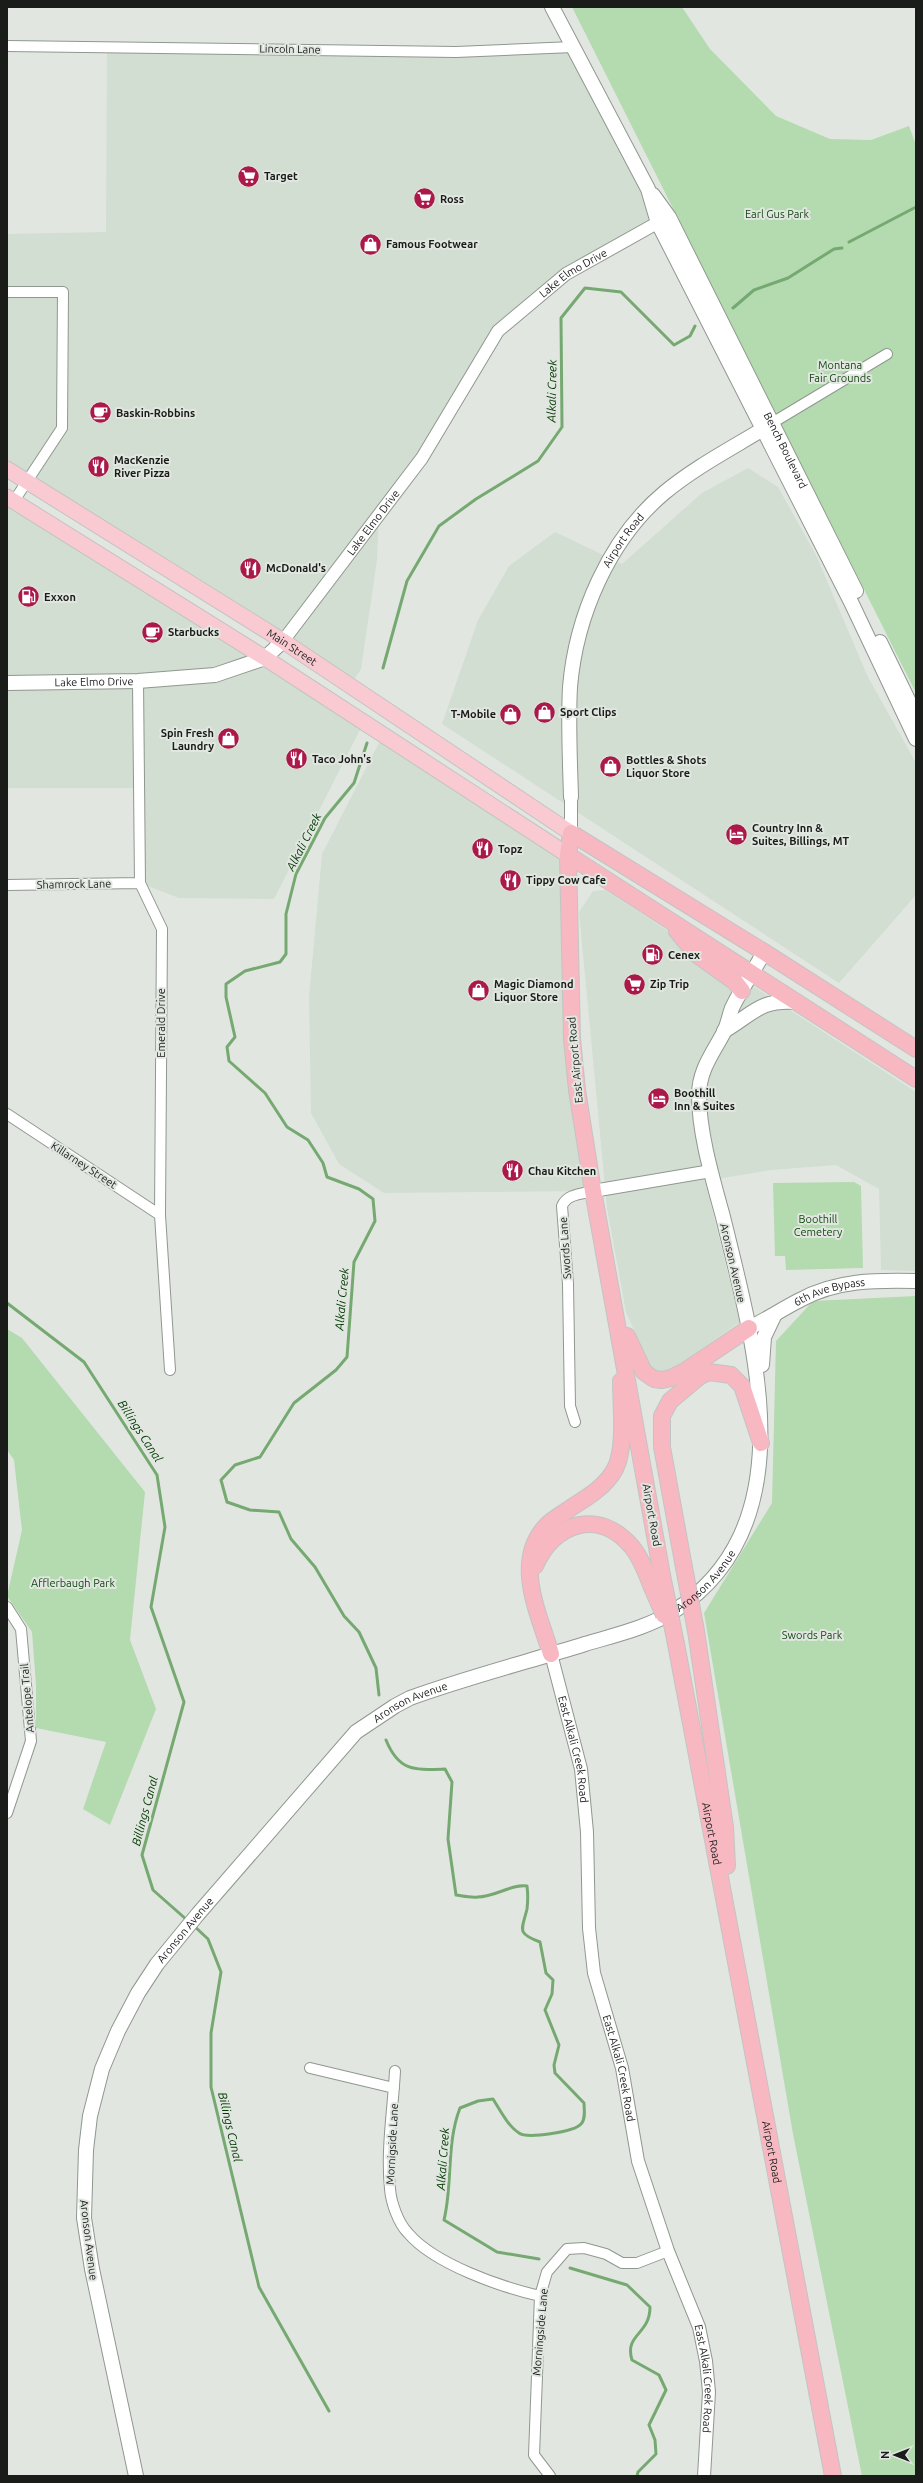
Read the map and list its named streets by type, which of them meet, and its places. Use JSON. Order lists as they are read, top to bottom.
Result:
{
  "streets": {
    "highway": ["Airport Road", "East Airport Road"],
    "main road": [
      "Lake Elmo Drive",
      "Bench Boulevard",
      "Main Street",
      "Aronson Avenue",
      "6th Ave Bypass"
    ],
    "street": [
      "Lincoln Lane",
      "Shamrock Lane",
      "Emerald Drive",
      "Killarney Street",
      "Swords Lane",
      "Antelope Trail",
      "East Alkali Creek Road",
      "Mornigside Lane",
      "Morningside Lane"
    ]
  },
  "crossings": [
    ["Lake Elmo Drive", "Main Street"],
    ["Lake Elmo Drive", "Emerald Drive"],
    ["Bench Boulevard", "Airport Road"],
    ["Airport Road", "Main Street"],
    ["Airport Road", "East Airport Road"],
    ["Airport Road", "Swords Lane"],
    ["Shamrock Lane", "Emerald Drive"],
    ["Emerald Drive", "Killarney Street"],
    ["East Airport Road", "Swords Lane"],
    ["Swords Lane", "Aronson Avenue"],
    ["Aronson Avenue", "6th Ave Bypass"],
    ["Aronson Avenue", "East Alkali Creek Road"],
    ["East Alkali Creek Road", "Morningside Lane"],
    ["Mornigside Lane", "Morningside Lane"]
  ],
  "water": ["Alkali Creek", "Billings Canal"],
  "parks": [
    "Earl Gus Park",
    "Montana Fair Grounds",
    "Boothill Cemetery",
    "Afflerbaugh Park",
    "Swords Park"
  ],
  "places": {
    "supermarket": ["Target", "Ross", "Zip Trip"],
    "shop": [
      "Famous Footwear",
      "Sport Clips",
      "T-Mobile",
      "Spin Fresh Laundry",
      "Bottles & Shots Liquor Store",
      "Magic Diamond Liquor Store"
    ],
    "cafe": ["Baskin-Robbins", "Starbucks"],
    "restaurant": [
      "MacKenzie River Pizza",
      "McDonald's",
      "Taco John's",
      "Topz",
      "Tippy Cow Cafe",
      "Chau Kitchen"
    ],
    "fuel station": ["Exxon", "Cenex"],
    "hotel": ["Country Inn & Suites, Billings, MT", "Boothill Inn & Suites"]
  },
  "north": "left"
}
